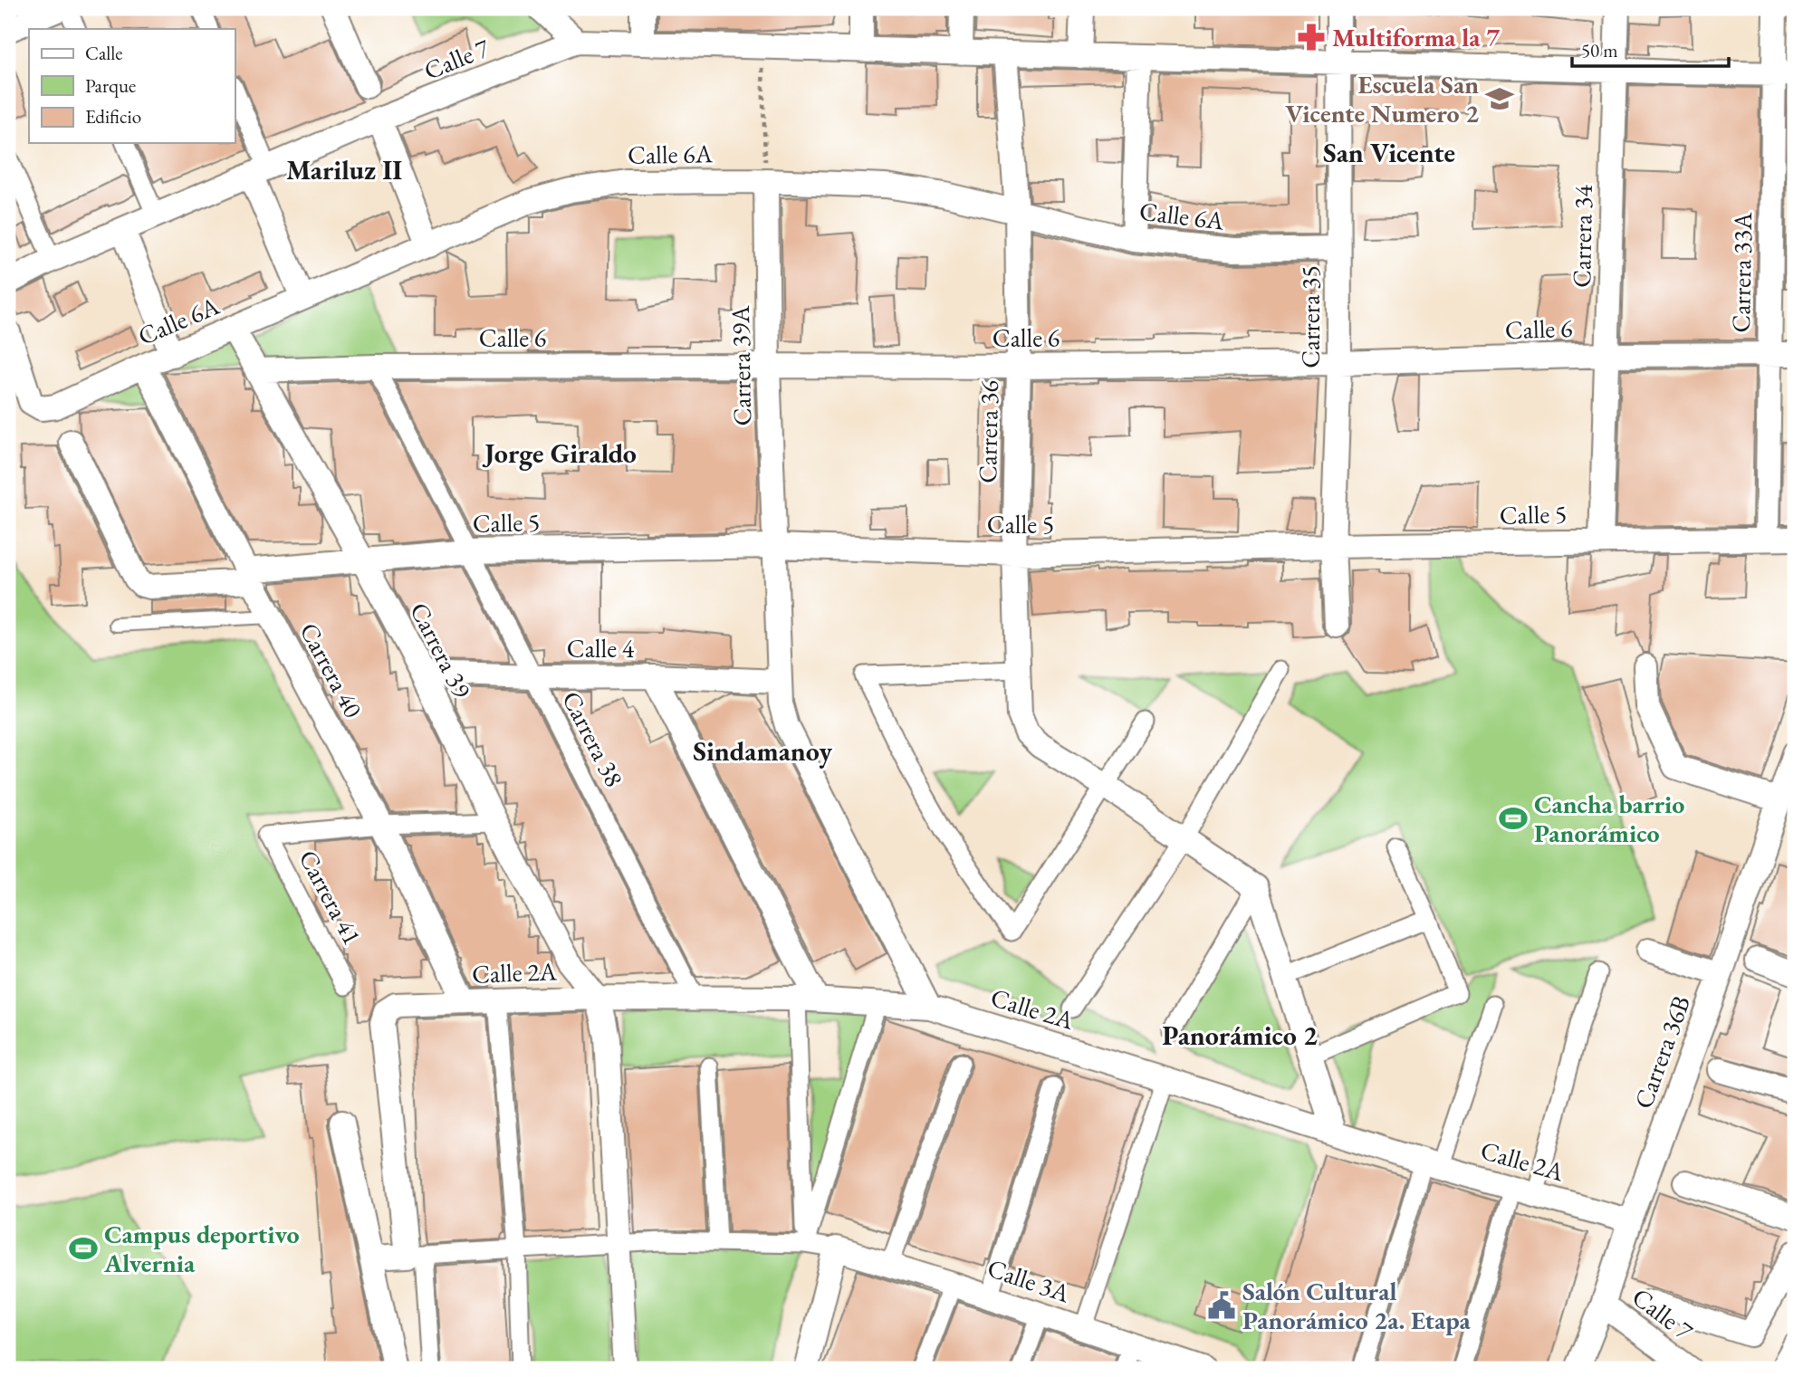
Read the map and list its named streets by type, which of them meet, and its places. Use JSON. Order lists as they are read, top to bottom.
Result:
{
  "streets": {
    "street": [
      "Calle 7",
      "Calle 6A",
      "Carrera 34",
      "Carrera 33A",
      "Carrera 35",
      "Calle 6",
      "Carrera 39A",
      "Carrera 36",
      "Calle 5",
      "Calle 4",
      "Carrera 39",
      "Carrera 40",
      "Carrera 38",
      "Carrera 41",
      "Calle 2A",
      "Carrera 36B",
      "Calle 3A"
    ]
  },
  "crossings": [
    ["Calle 7", "Carrera 34"],
    ["Calle 7", "Carrera 33A"],
    ["Calle 7", "Carrera 35"],
    ["Calle 7", "Carrera 36"],
    ["Calle 7", "Carrera 36B"],
    ["Calle 6A", "Carrera 35"],
    ["Calle 6A", "Carrera 39A"],
    ["Calle 6A", "Carrera 36"],
    ["Calle 6A", "Carrera 39"],
    ["Calle 6A", "Carrera 40"],
    ["Carrera 34", "Calle 6"],
    ["Carrera 34", "Calle 5"],
    ["Carrera 33A", "Calle 6"],
    ["Carrera 33A", "Calle 5"],
    ["Carrera 35", "Calle 6"],
    ["Carrera 35", "Calle 5"],
    ["Calle 6", "Carrera 39A"],
    ["Calle 6", "Carrera 36"],
    ["Calle 6", "Carrera 39"],
    ["Calle 6", "Carrera 38"],
    ["Carrera 39A", "Calle 5"],
    ["Carrera 39A", "Calle 4"],
    ["Carrera 39A", "Calle 2A"],
    ["Carrera 36", "Calle 5"],
    ["Calle 5", "Carrera 39"],
    ["Calle 5", "Carrera 40"],
    ["Calle 5", "Carrera 38"],
    ["Calle 4", "Carrera 39"],
    ["Calle 4", "Carrera 38"],
    ["Carrera 39", "Calle 2A"],
    ["Carrera 40", "Carrera 41"],
    ["Carrera 40", "Calle 2A"],
    ["Carrera 38", "Calle 2A"],
    ["Calle 2A", "Carrera 36B"]
  ],
  "districts": [
    "San Vicente",
    "Mariluz II",
    "Jorge Giraldo",
    "Sindamanoy",
    "Panorámico 2"
  ],
  "places": {
    "pharmacy": ["Multiforma la 7"],
    "school or university": ["Escuela San Vicente Numero 2"],
    "sports": ["Cancha barrio Panorámico", "Campus deportivo Alvernia"],
    "public building": ["Salón Cultural Panorámico 2a. Etapa"]
  },
  "legend": ["Calle", "Parque", "Edificio"],
  "scale_bar": "50 m"
}
